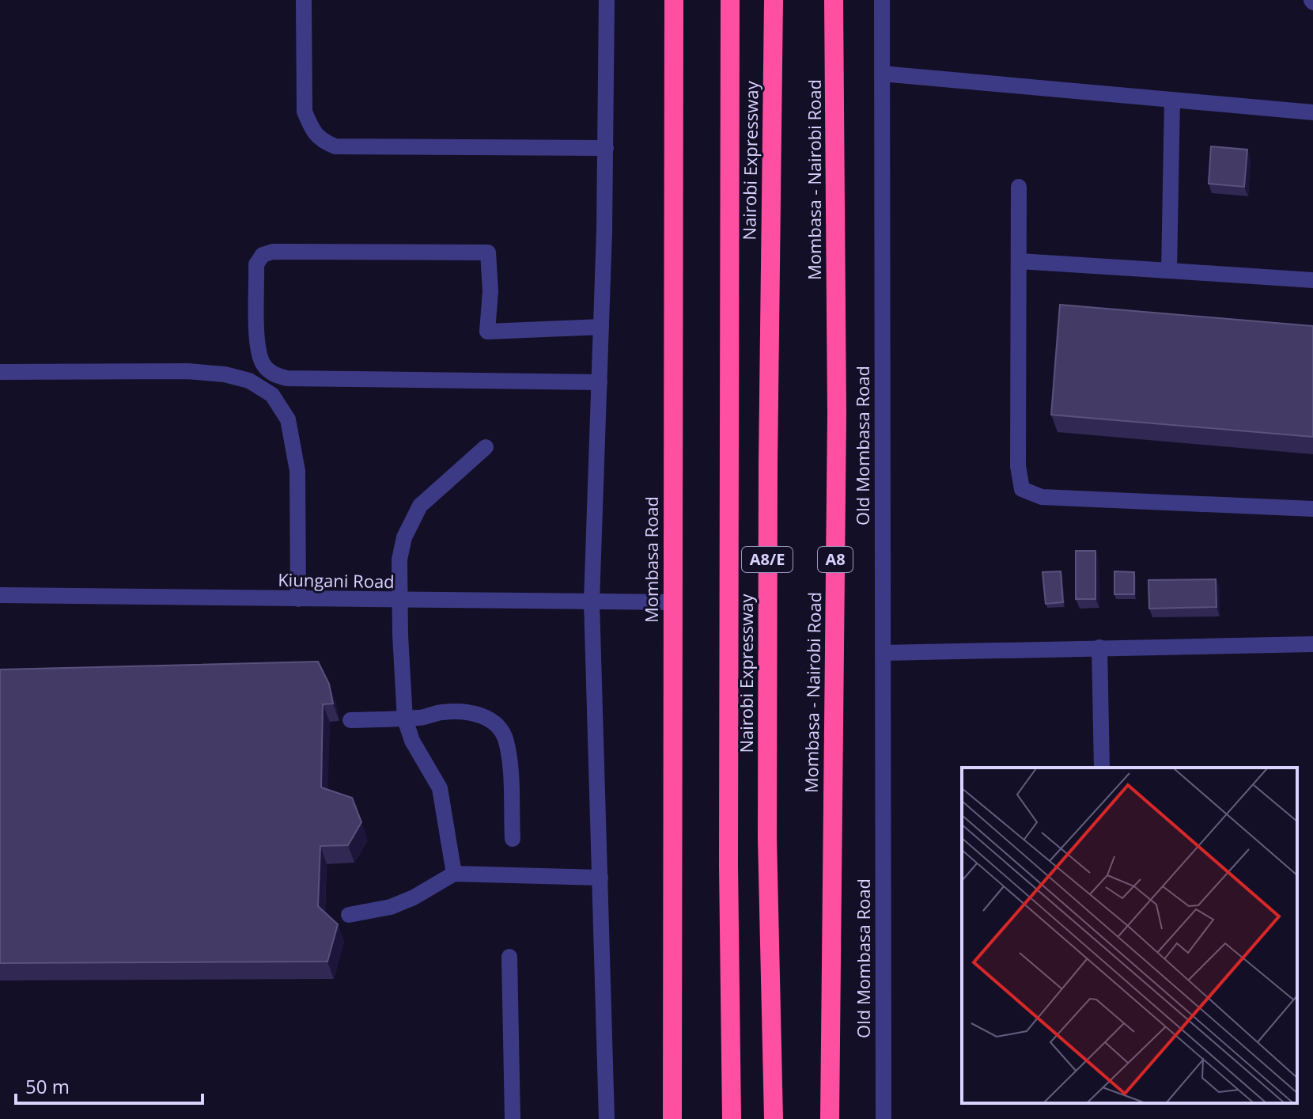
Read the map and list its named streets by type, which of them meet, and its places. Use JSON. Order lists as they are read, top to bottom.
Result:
{
  "streets": {
    "highway": [
      "Nairobi Expressway",
      "Mombasa - Nairobi Road",
      "Mombasa Road",
      "A8/E",
      "A8"
    ],
    "street": ["Old Mombasa Road", "Kiungani Road"]
  },
  "crossings": [
    ["Mombasa Road", "Kiungani Road"]
  ],
  "scale_bar": "50 m"
}
